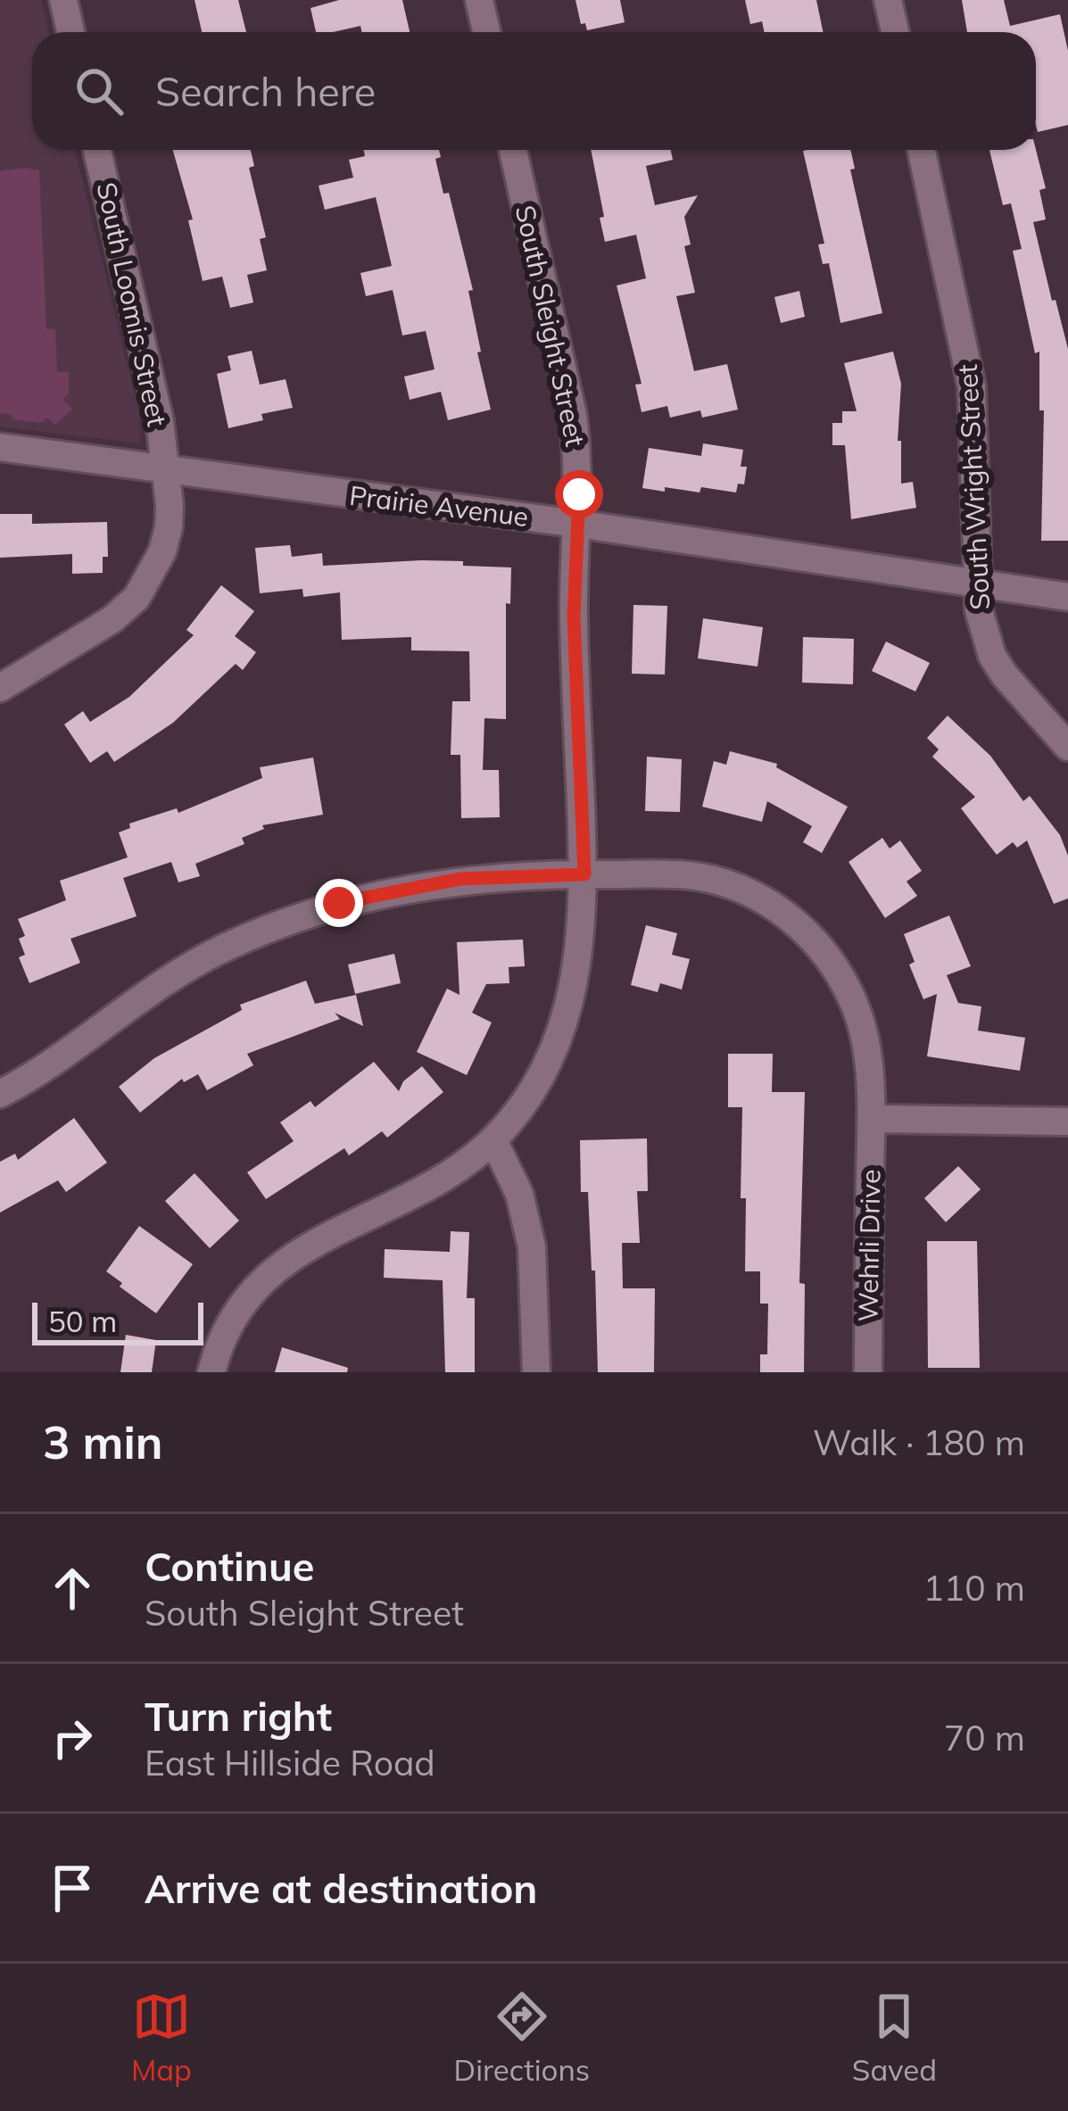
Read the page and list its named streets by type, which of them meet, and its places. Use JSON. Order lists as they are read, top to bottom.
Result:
{
  "streets": {
    "street": [
      "South Loomis Street",
      "South Sleight Street",
      "South Wright Street",
      "Prairie Avenue",
      "Wehrli Drive"
    ]
  },
  "crossings": [
    ["South Loomis Street", "Prairie Avenue"],
    ["South Sleight Street", "Prairie Avenue"],
    ["South Sleight Street", "Wehrli Drive"],
    ["South Wright Street", "Prairie Avenue"]
  ],
  "scale_bar": "50 m",
  "page": {
    "search": "Search here",
    "scale": "50 m",
    "heading": ["3 min", "Walk · 180 m"],
    "list": [
      ["Continue", "South Sleight Street", "110 m"],
      ["Turn right", "East Hillside Road", "70 m"],
      "Arrive at destination"
    ],
    "nav": ["Map", "Directions", "Saved"]
  }
}
